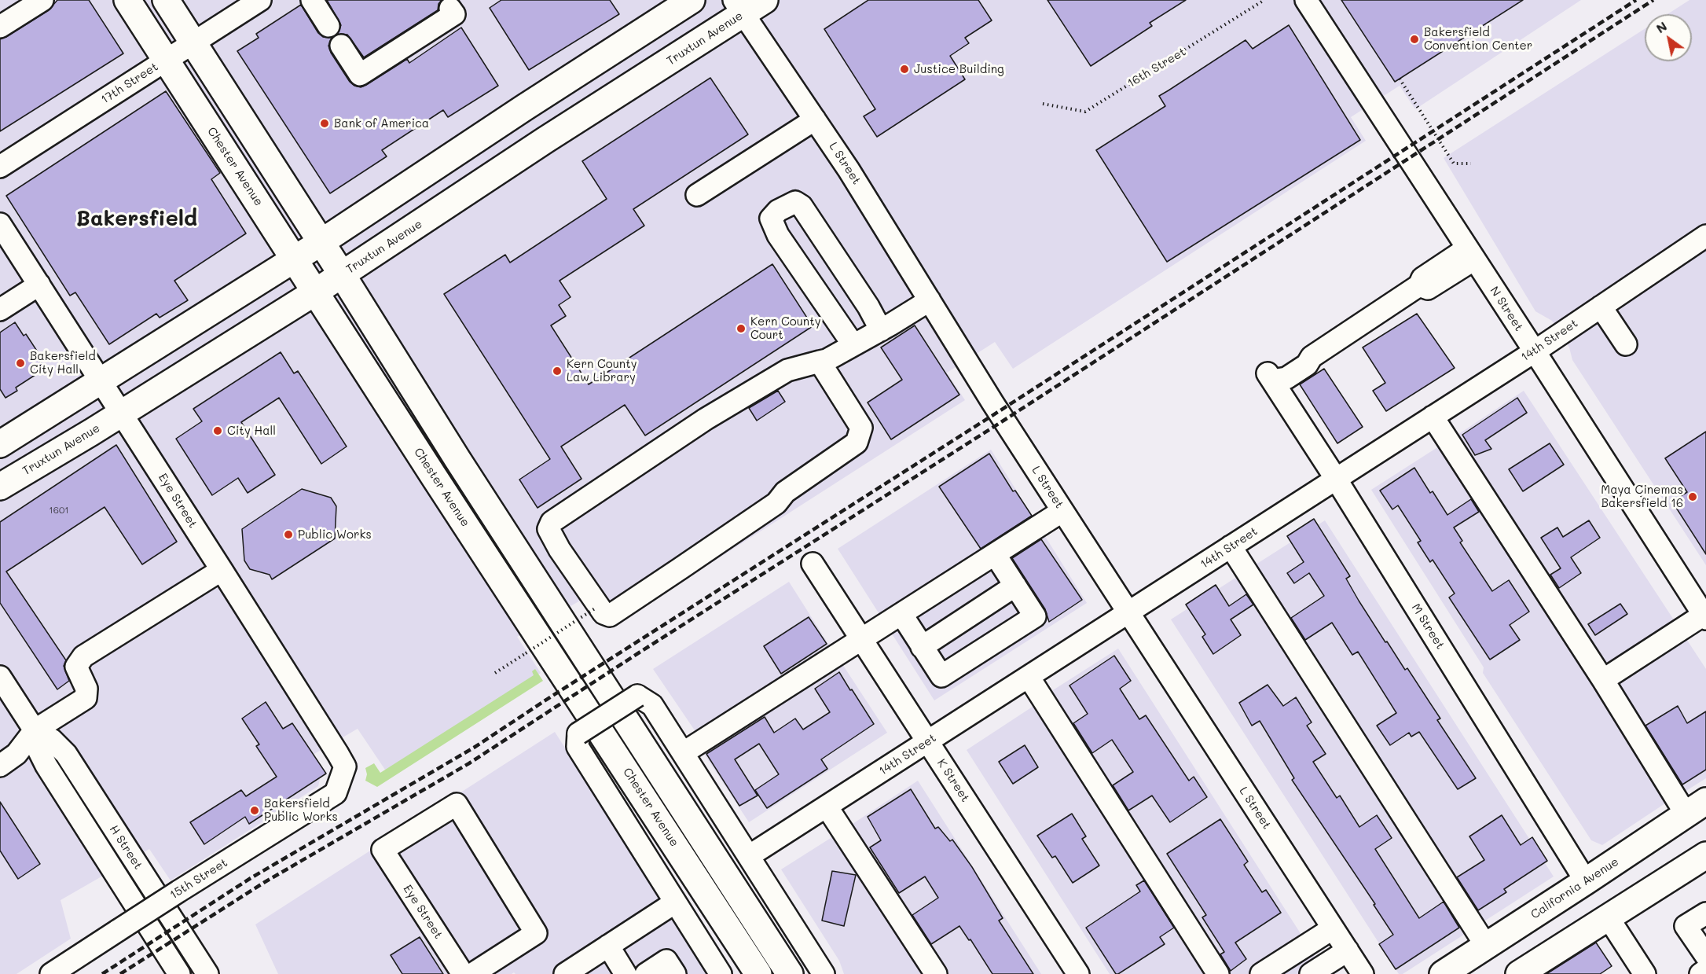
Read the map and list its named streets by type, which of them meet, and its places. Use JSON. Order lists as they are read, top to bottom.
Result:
{
  "streets": {
    "main road": ["Truxtun Avenue", "Chester Avenue", "California Avenue"],
    "street": [
      "17th Street",
      "L Street",
      "N Street",
      "14th Street",
      "Eye Street",
      "M Street",
      "K Street",
      "H Street",
      "15th Street"
    ],
    "path": ["16th Street"]
  },
  "crossings": [
    ["Truxtun Avenue", "L Street"],
    ["Truxtun Avenue", "Chester Avenue"],
    ["Truxtun Avenue", "Eye Street"],
    ["17th Street", "Chester Avenue"],
    ["L Street", "14th Street"],
    ["N Street", "14th Street"],
    ["N Street", "M Street"],
    ["14th Street", "M Street"],
    ["14th Street", "K Street"],
    ["Eye Street", "15th Street"],
    ["M Street", "California Avenue"]
  ],
  "districts": ["Bakersfield"],
  "places": [
    "Bakersfield Convention Center",
    "Justice Building",
    "Bank of America",
    "Kern County Court",
    "Bakersfield City Hall",
    "Kern County Law Library",
    "City Hall",
    "Maya Cinemas Bakersfield 16",
    "Public Works",
    "Bakersfield Public Works"
  ],
  "house_numbers": ["1601"],
  "north": "top left"
}
